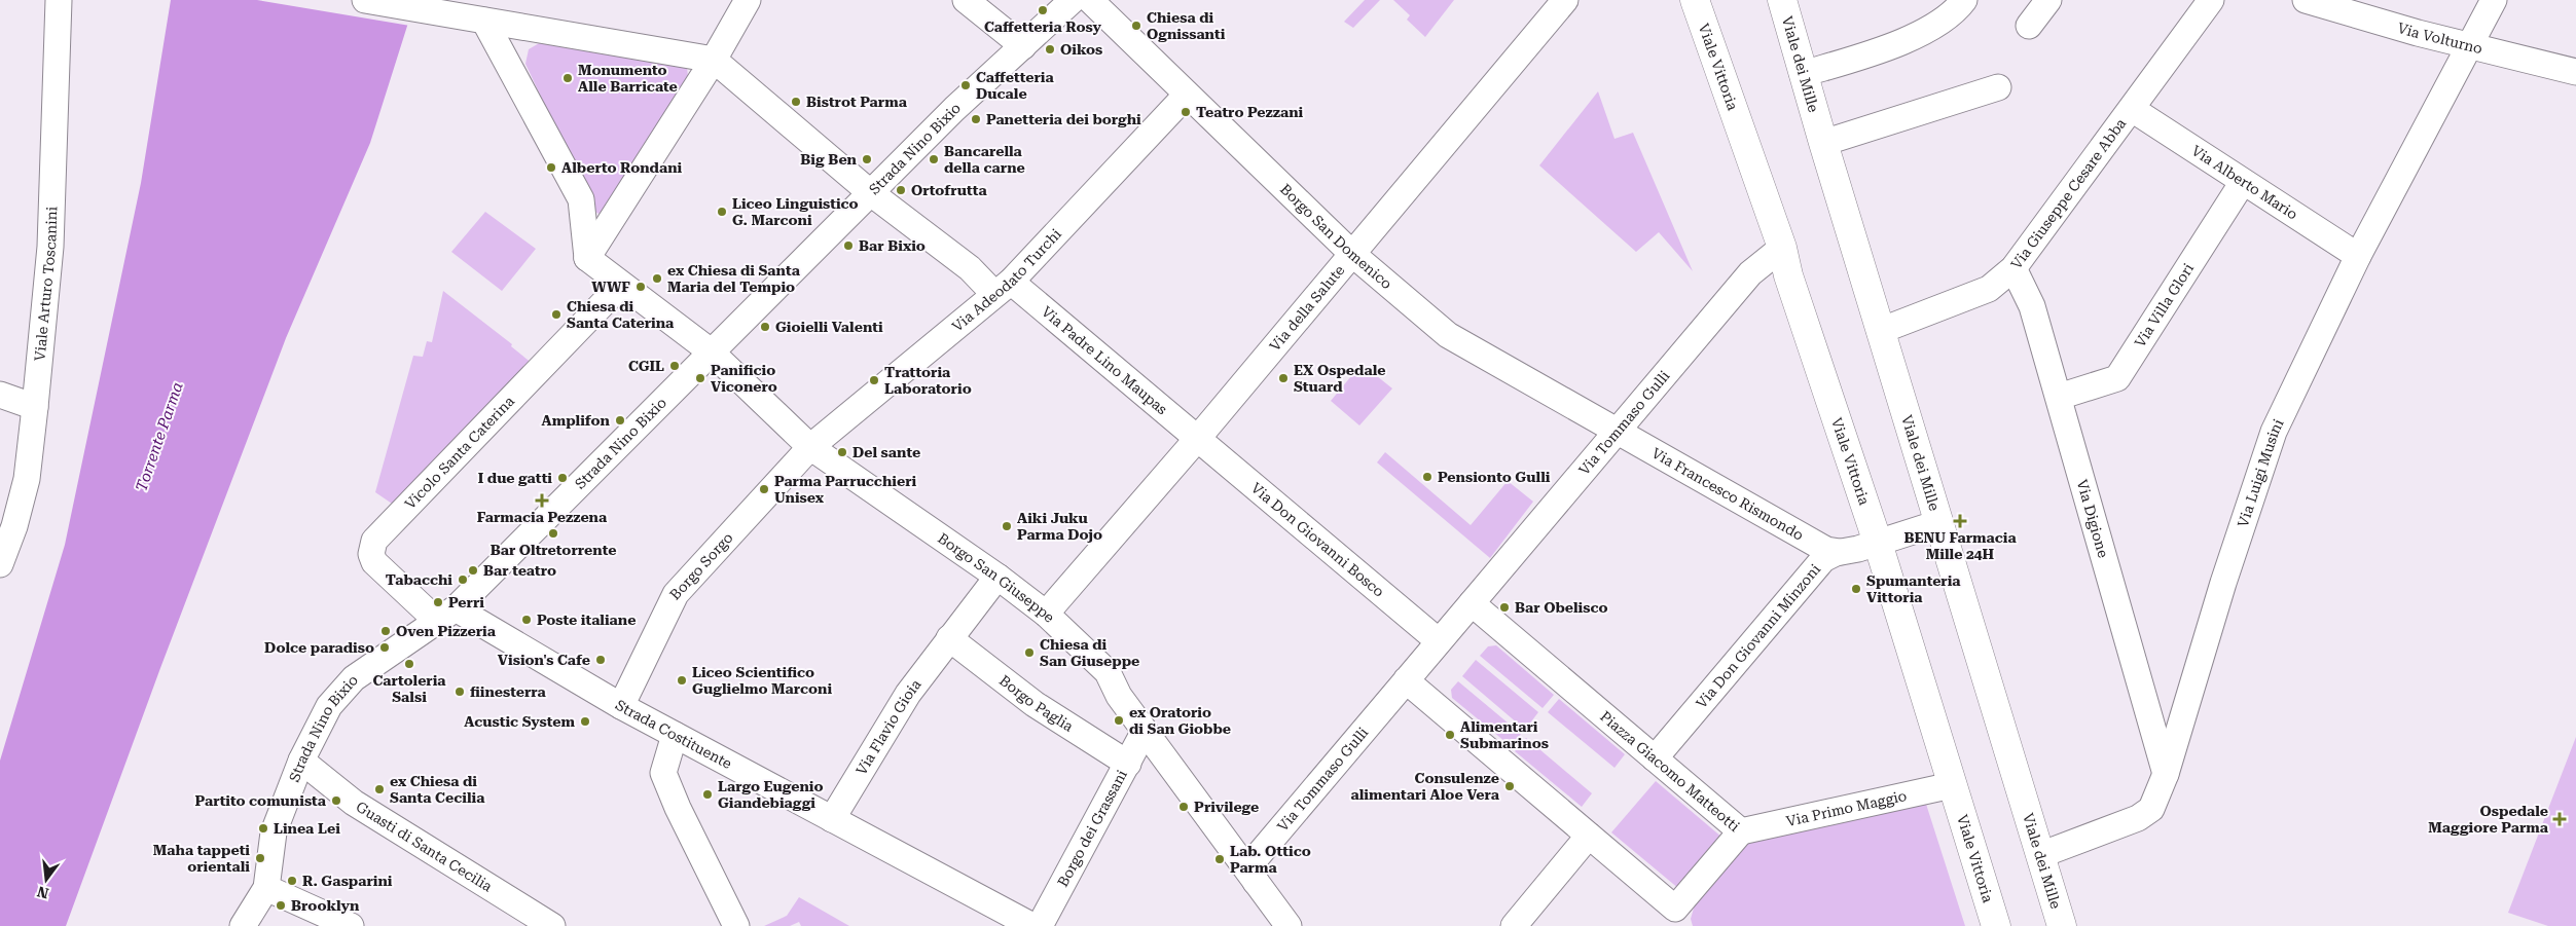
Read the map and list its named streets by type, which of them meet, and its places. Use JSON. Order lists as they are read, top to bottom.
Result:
{
  "streets": {
    "main road": ["Viale dei Mille", "Viale Vittoria"],
    "street": [
      "Via Volturno",
      "Strada Nino Bixio",
      "Via Alberto Mario",
      "Via Giuseppe Cesare Abba",
      "Borgo San Domenico",
      "Via Adeodato Turchi",
      "Viale Arturo Toscanini",
      "Via Villa Glori",
      "Via della Salute",
      "Via Padre Lino Maupas",
      "Via Tommaso Gulli",
      "Vicolo Santa Caterina",
      "Via Luigi Musini",
      "Via Francesco Rismondo",
      "Via Digione",
      "Via Don Giovanni Bosco",
      "Borgo Sorgo",
      "Borgo San Giuseppe",
      "Via Don Giovanni Minzoni",
      "Borgo Paglia",
      "Via Flavio Gioia",
      "Strada Costituente",
      "Piazza Giacomo Matteotti",
      "Via Primo Maggio",
      "Borgo dei Grassani",
      "Guasti di Santa Cecilia"
    ]
  },
  "crossings": [
    ["Via Volturno", "Via Luigi Musini"],
    ["Viale dei Mille", "Via Giuseppe Cesare Abba"],
    ["Viale dei Mille", "Via Luigi Musini"],
    ["Viale dei Mille", "Via Don Giovanni Minzoni"],
    ["Viale Vittoria", "Via Tommaso Gulli"],
    ["Viale Vittoria", "Via Don Giovanni Minzoni"],
    ["Viale Vittoria", "Via Primo Maggio"],
    ["Strada Nino Bixio", "Via Padre Lino Maupas"],
    ["Strada Nino Bixio", "Vicolo Santa Caterina"],
    ["Strada Nino Bixio", "Borgo San Giuseppe"],
    ["Strada Nino Bixio", "Strada Costituente"],
    ["Strada Nino Bixio", "Guasti di Santa Cecilia"],
    ["Via Alberto Mario", "Via Giuseppe Cesare Abba"],
    ["Via Alberto Mario", "Via Villa Glori"],
    ["Via Alberto Mario", "Via Luigi Musini"],
    ["Via Giuseppe Cesare Abba", "Via Digione"],
    ["Borgo San Domenico", "Via Adeodato Turchi"],
    ["Borgo San Domenico", "Via della Salute"],
    ["Borgo San Domenico", "Via Tommaso Gulli"],
    ["Borgo San Domenico", "Via Francesco Rismondo"],
    ["Via Adeodato Turchi", "Via Padre Lino Maupas"],
    ["Via Adeodato Turchi", "Borgo Sorgo"],
    ["Via Adeodato Turchi", "Borgo San Giuseppe"],
    ["Via Villa Glori", "Via Digione"],
    ["Via della Salute", "Via Padre Lino Maupas"],
    ["Via della Salute", "Via Don Giovanni Bosco"],
    ["Via della Salute", "Borgo San Giuseppe"],
    ["Via Padre Lino Maupas", "Via Don Giovanni Bosco"],
    ["Via Tommaso Gulli", "Via Francesco Rismondo"],
    ["Via Tommaso Gulli", "Borgo San Giuseppe"],
    ["Via Tommaso Gulli", "Piazza Giacomo Matteotti"],
    ["Vicolo Santa Caterina", "Borgo San Giuseppe"],
    ["Vicolo Santa Caterina", "Strada Costituente"],
    ["Via Luigi Musini", "Via Digione"],
    ["Via Francesco Rismondo", "Via Don Giovanni Minzoni"],
    ["Borgo Sorgo", "Borgo San Giuseppe"],
    ["Borgo Sorgo", "Strada Costituente"],
    ["Borgo San Giuseppe", "Via Flavio Gioia"],
    ["Borgo San Giuseppe", "Borgo dei Grassani"],
    ["Via Don Giovanni Minzoni", "Piazza Giacomo Matteotti"],
    ["Borgo Paglia", "Via Flavio Gioia"],
    ["Borgo Paglia", "Borgo dei Grassani"],
    ["Via Flavio Gioia", "Strada Costituente"],
    ["Piazza Giacomo Matteotti", "Via Primo Maggio"]
  ],
  "water": ["Torrente Parma"],
  "places": {
    "other": [
      "Caffetteria Rosy",
      "Chiesa di Ognissanti",
      "Oikos",
      "Monumento Alle Barricate",
      "Caffetteria Ducale",
      "Bistrot Parma",
      "Teatro Pezzani",
      "Panetteria dei borghi",
      "Big Ben",
      "Bancarella della carne",
      "Alberto Rondani",
      "Ortofrutta",
      "Liceo Linguistico G. Marconi",
      "Bar Bixio",
      "ex Chiesa di Santa Maria del Tempio",
      "WWF",
      "Chiesa di Santa Caterina",
      "Gioielli Valenti",
      "CGIL",
      "Panificio Viconero",
      "EX Ospedale Stuard",
      "Trattoria Laboratorio",
      "Amplifon",
      "Del sante",
      "Pensionto Gulli",
      "I due gatti",
      "Parma Parrucchieri Unisex",
      "Aiki Juku Parma Dojo",
      "Bar Oltretorrente",
      "Bar teatro",
      "Tabacchi",
      "Spumanteria Vittoria",
      "Perri",
      "Bar Obelisco",
      "Poste italiane",
      "Oven Pizzeria",
      "Dolce paradiso",
      "Chiesa di San Giuseppe",
      "Vision's Cafe",
      "Cartoleria Salsi",
      "Liceo Scientifico Guglielmo Marconi",
      "fiinesterra",
      "ex Oratorio di San Giobbe",
      "Acustic System",
      "Alimentari Submarinos",
      "Consulenze alimentari Aloe Vera",
      "ex Chiesa di Santa Cecilia",
      "Largo Eugenio Giandebiaggi",
      "Partito comunista",
      "Privilege",
      "Linea Lei",
      "Maha tappeti orientali",
      "Lab. Ottico Parma",
      "R. Gasparini",
      "Brooklyn"
    ],
    "health": ["Farmacia Pezzena", "BENU Farmacia Mille 24H", "Ospedale Maggiore Parma"]
  },
  "north": "bottom"
}
